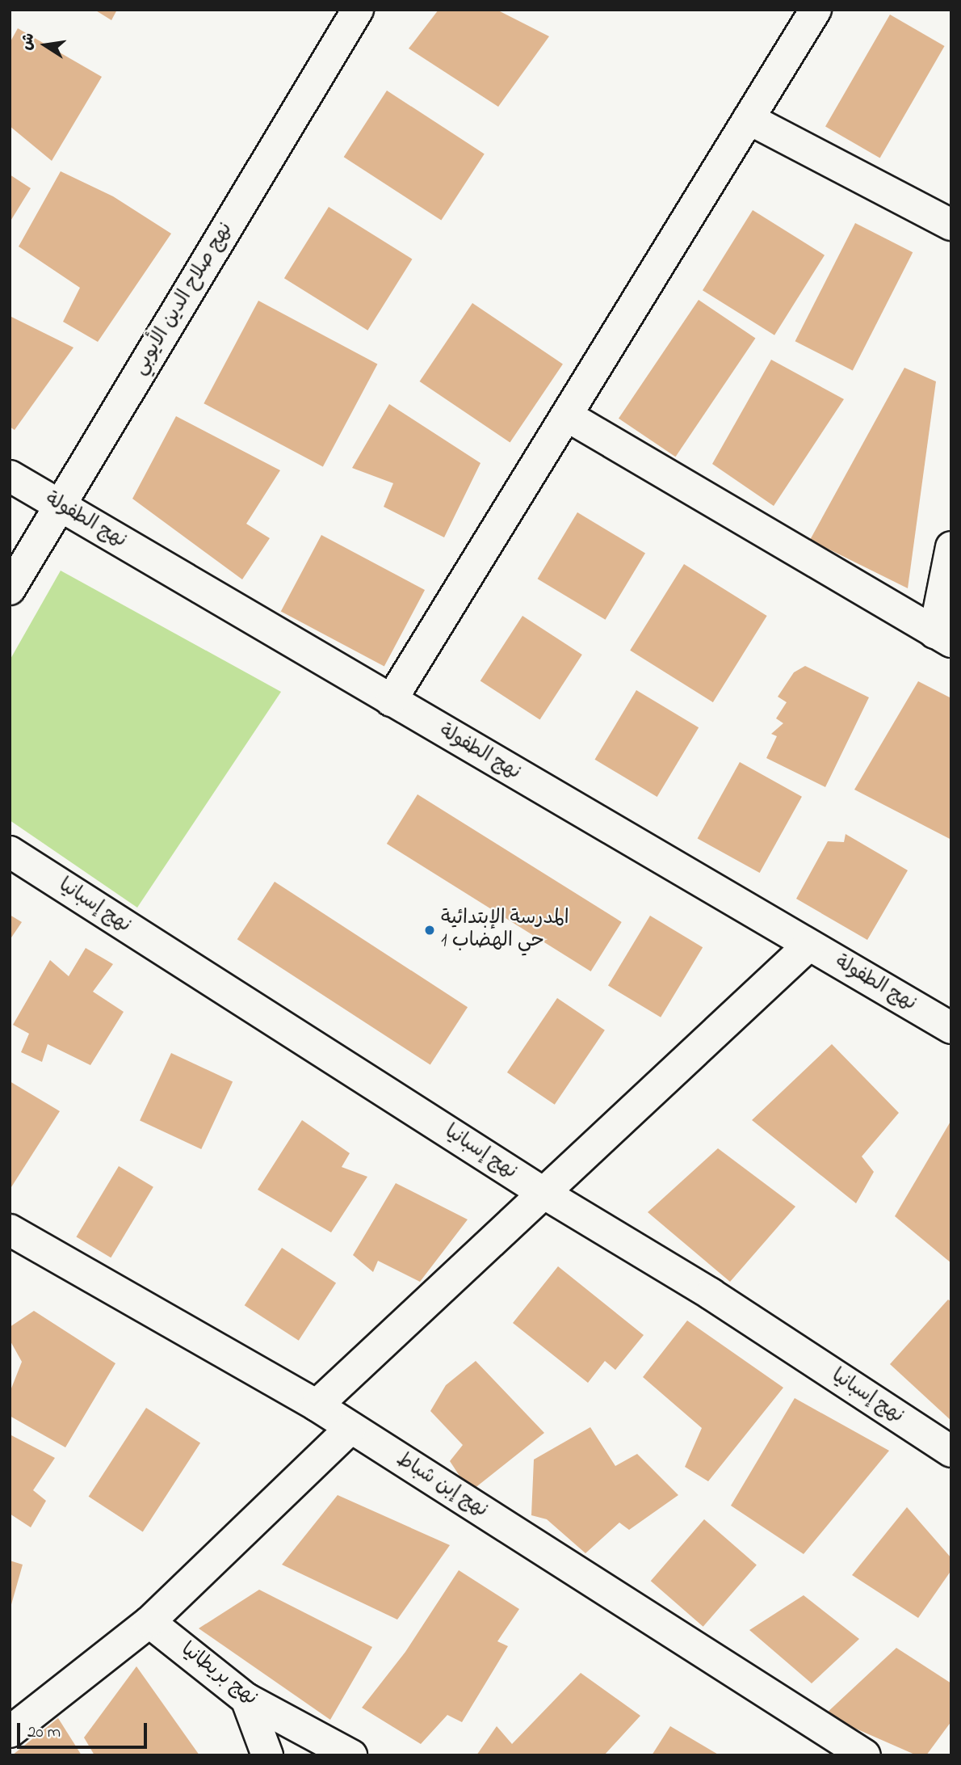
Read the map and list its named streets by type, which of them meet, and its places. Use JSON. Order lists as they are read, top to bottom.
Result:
{
  "streets": {
    "street": [
      "نهج صلاح الدين الأيوبي",
      "نهج الطفولة",
      "نهج إسبانيا",
      "نهج إبن شباط",
      "نهج بريطانيا"
    ]
  },
  "crossings": [
    ["نهج صلاح الدين الأيوبي", "نهج الطفولة"]
  ],
  "places": ["المدرسة الإبتدائية حي الهضاب 1"],
  "scale_bar": "20 m",
  "north": "left"
}
